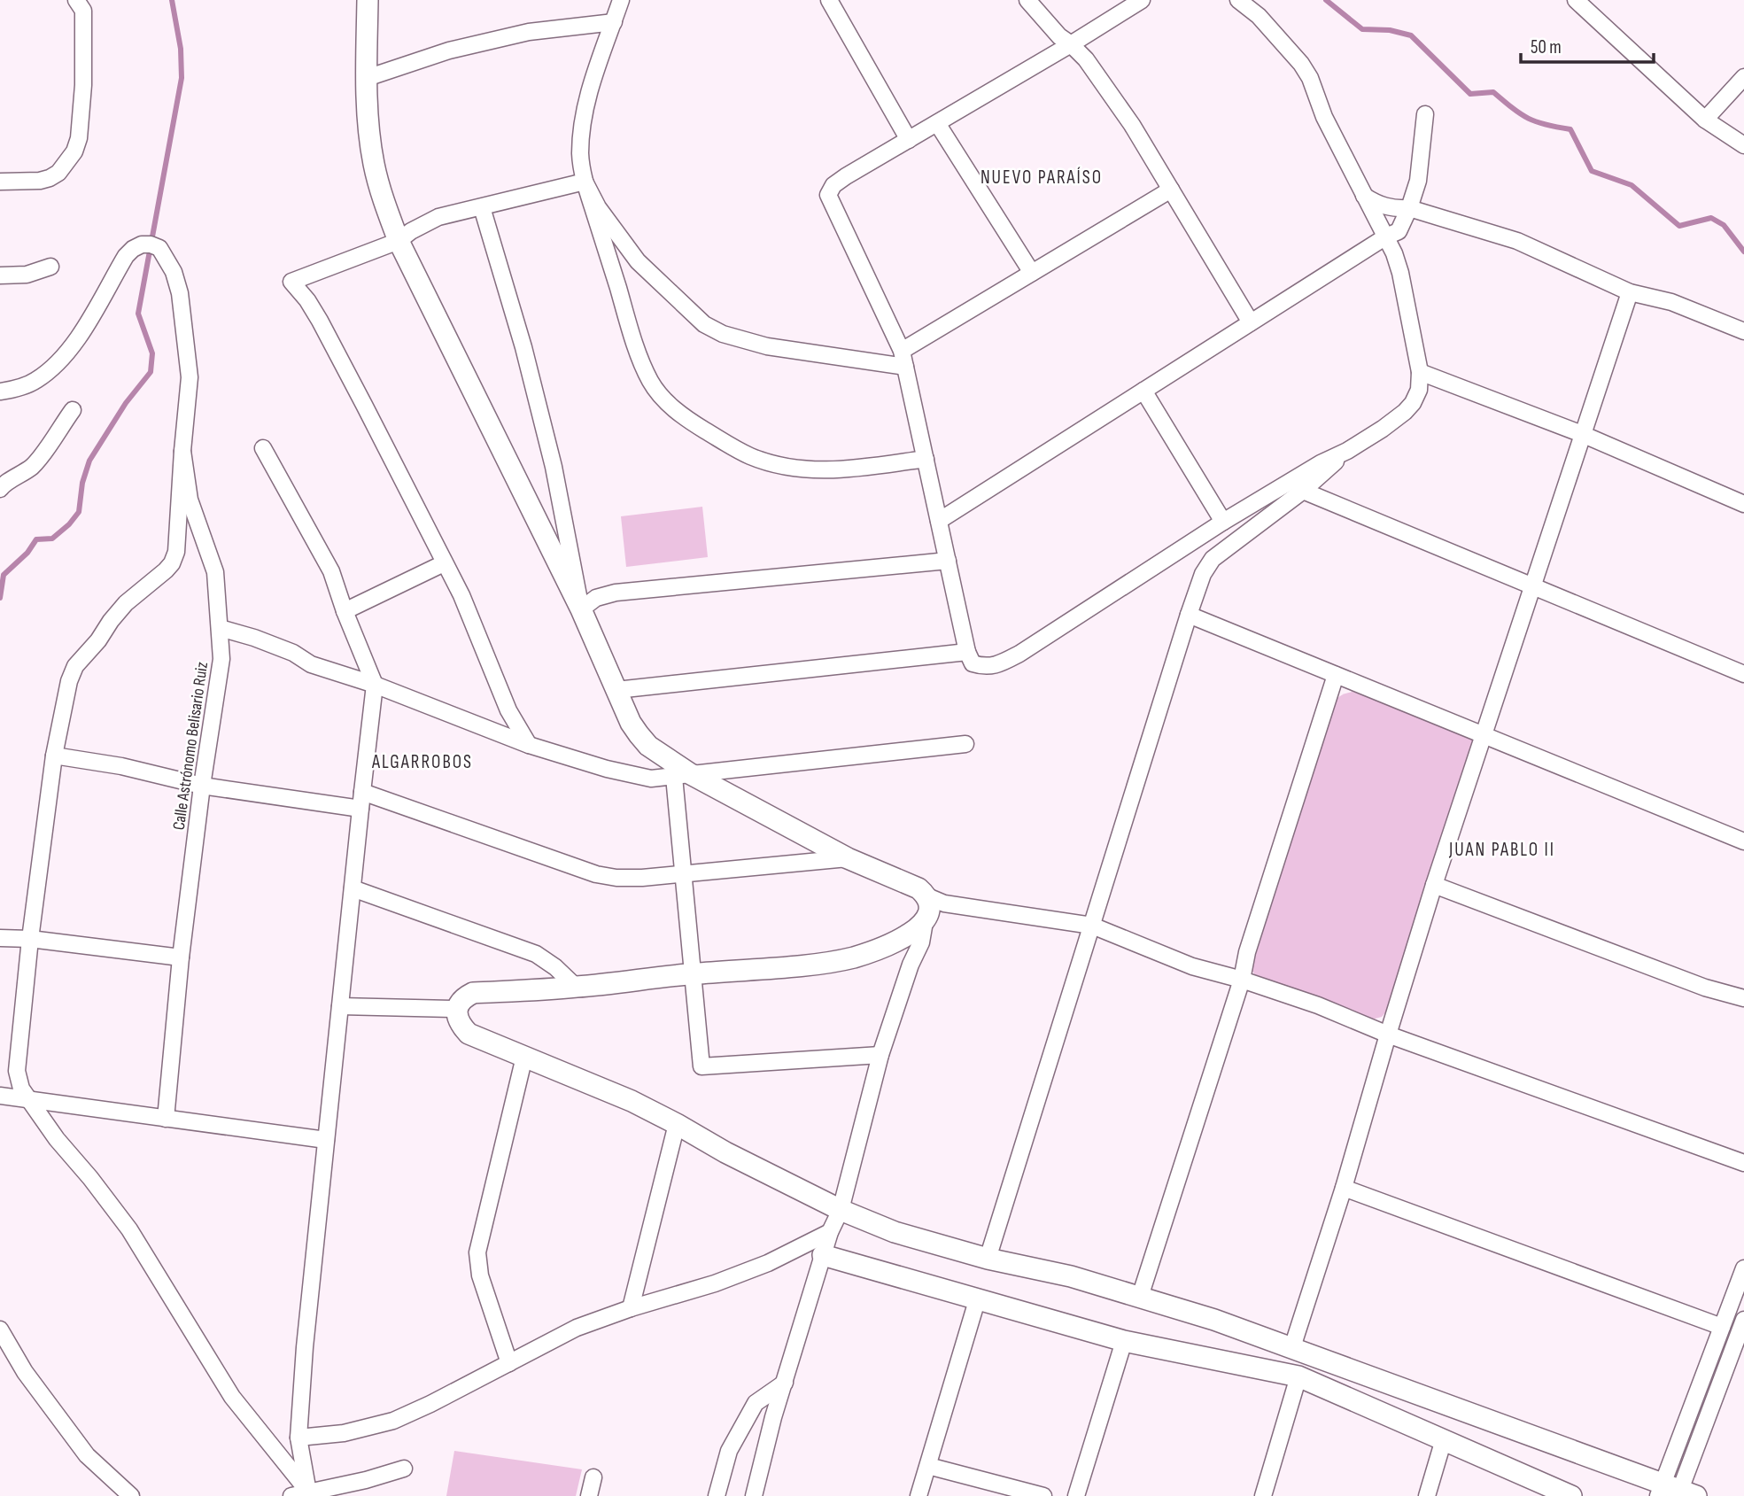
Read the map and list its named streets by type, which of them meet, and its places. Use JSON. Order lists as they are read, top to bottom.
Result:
{
  "streets": {
    "street": ["Calle Astrónomo Belisario Ruiz"]
  },
  "districts": ["NUEVO PARAÍSO", "ALGARROBOS", "JUAN PABLO II"],
  "scale_bar": "50 m"
}
